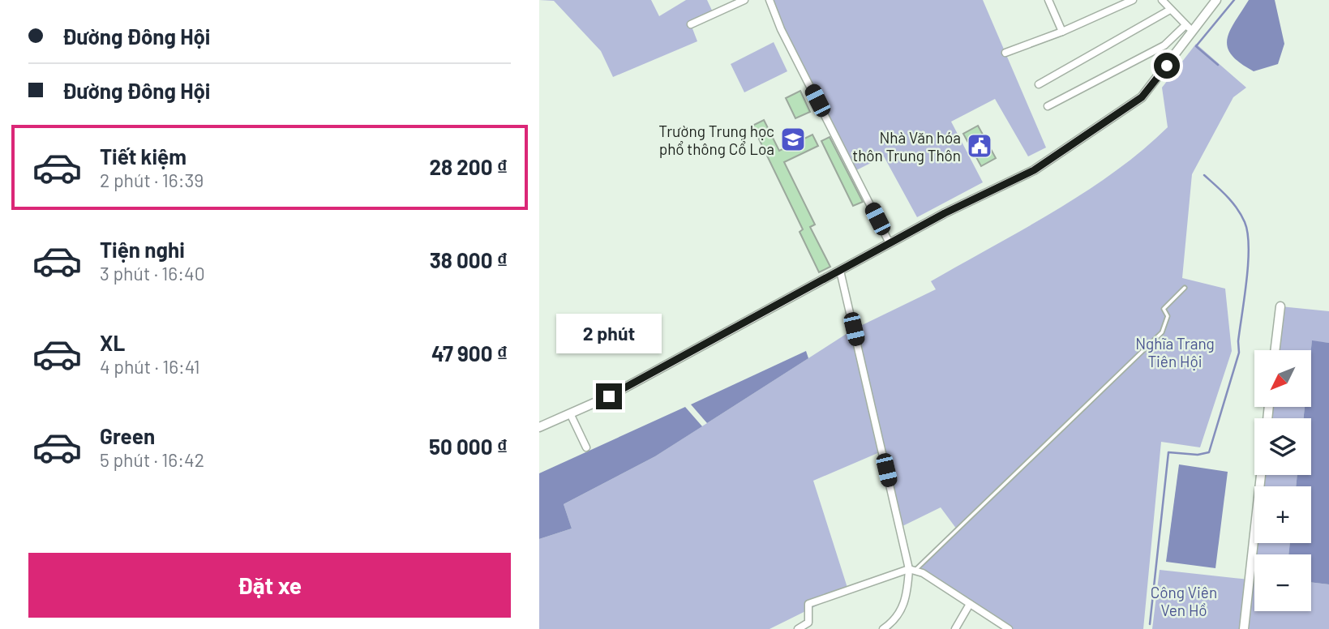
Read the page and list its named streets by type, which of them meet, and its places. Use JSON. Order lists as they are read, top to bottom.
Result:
{
  "parks": ["Nghĩa Trang Tiên Hội", "Công Viên Ven Hồ"],
  "places": {
    "school or university": ["Trường Trung học phổ thông Cổ Loa"],
    "public building": ["Nhà Văn hóa thôn Trung Thôn"]
  },
  "north": "bottom left",
  "page": {
    "banner": ["Đường Đông Hội", "Đường Đông Hội"],
    "list": [
      {
        "name": "Tiết kiệm",
        "note": "2 phút · 16:39",
        "value": "28 200 ₫"
      },
      {
        "name": "Tiện nghi",
        "note": "3 phút · 16:40",
        "value": "38 000 ₫"
      },
      {
        "name": "XL",
        "note": "4 phút · 16:41",
        "value": "47 900 ₫"
      },
      {
        "name": "Green",
        "note": "5 phút · 16:42",
        "value": "50 000 ₫"
      }
    ],
    "bubble": "2 phút",
    "map_buttons": ["+", "−"],
    "buttons": "Đặt xe"
  }
}
